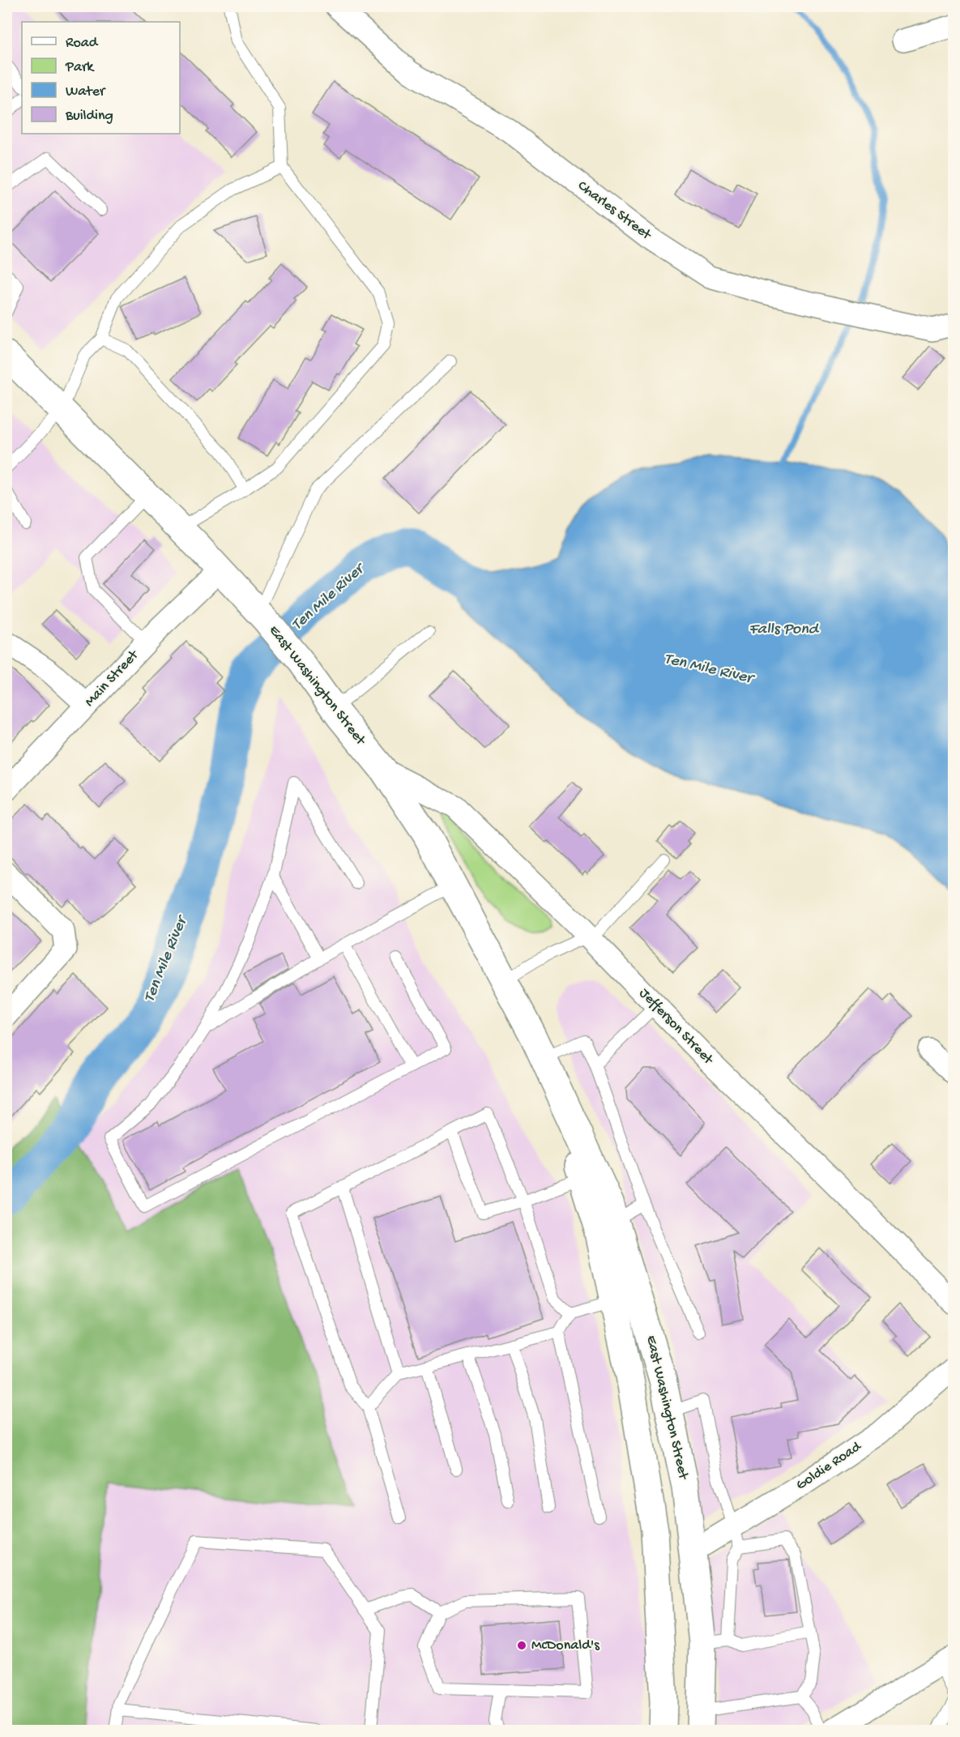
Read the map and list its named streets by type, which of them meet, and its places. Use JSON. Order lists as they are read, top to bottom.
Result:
{
  "streets": {
    "main road": ["East Washington Street"],
    "street": [
      "Charles Street",
      "Main Street",
      "Jefferson Street",
      "Goldie Road"
    ]
  },
  "crossings": [
    ["Main Street", "East Washington Street"],
    ["East Washington Street", "Jefferson Street"],
    ["East Washington Street", "Goldie Road"]
  ],
  "water": ["Ten Mile River", "Falls Pond"],
  "places": ["McDonald's"],
  "legend": [
    "Road",
    "Park",
    "Water",
    "Building"
  ]
}
